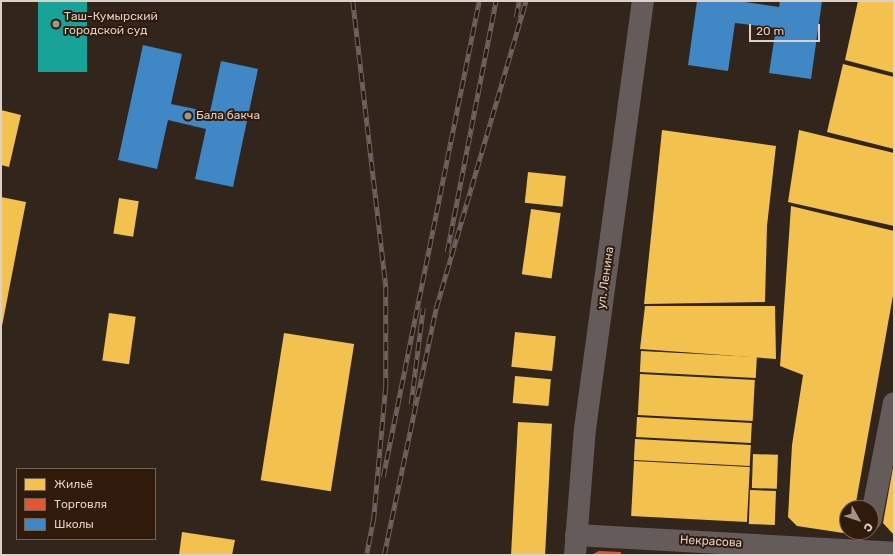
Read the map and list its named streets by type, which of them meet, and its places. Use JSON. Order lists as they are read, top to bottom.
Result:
{
  "streets": {
    "street": ["ул. Ленина", "Некрасова"]
  },
  "crossings": [
    ["ул. Ленина", "Некрасова"]
  ],
  "places": ["Таш-Кумырский городской суд", "Бала бакча"],
  "legend": ["Жильё", "Торговля", "Школы"],
  "scale_bar": "20 m",
  "north": "bottom right"
}
